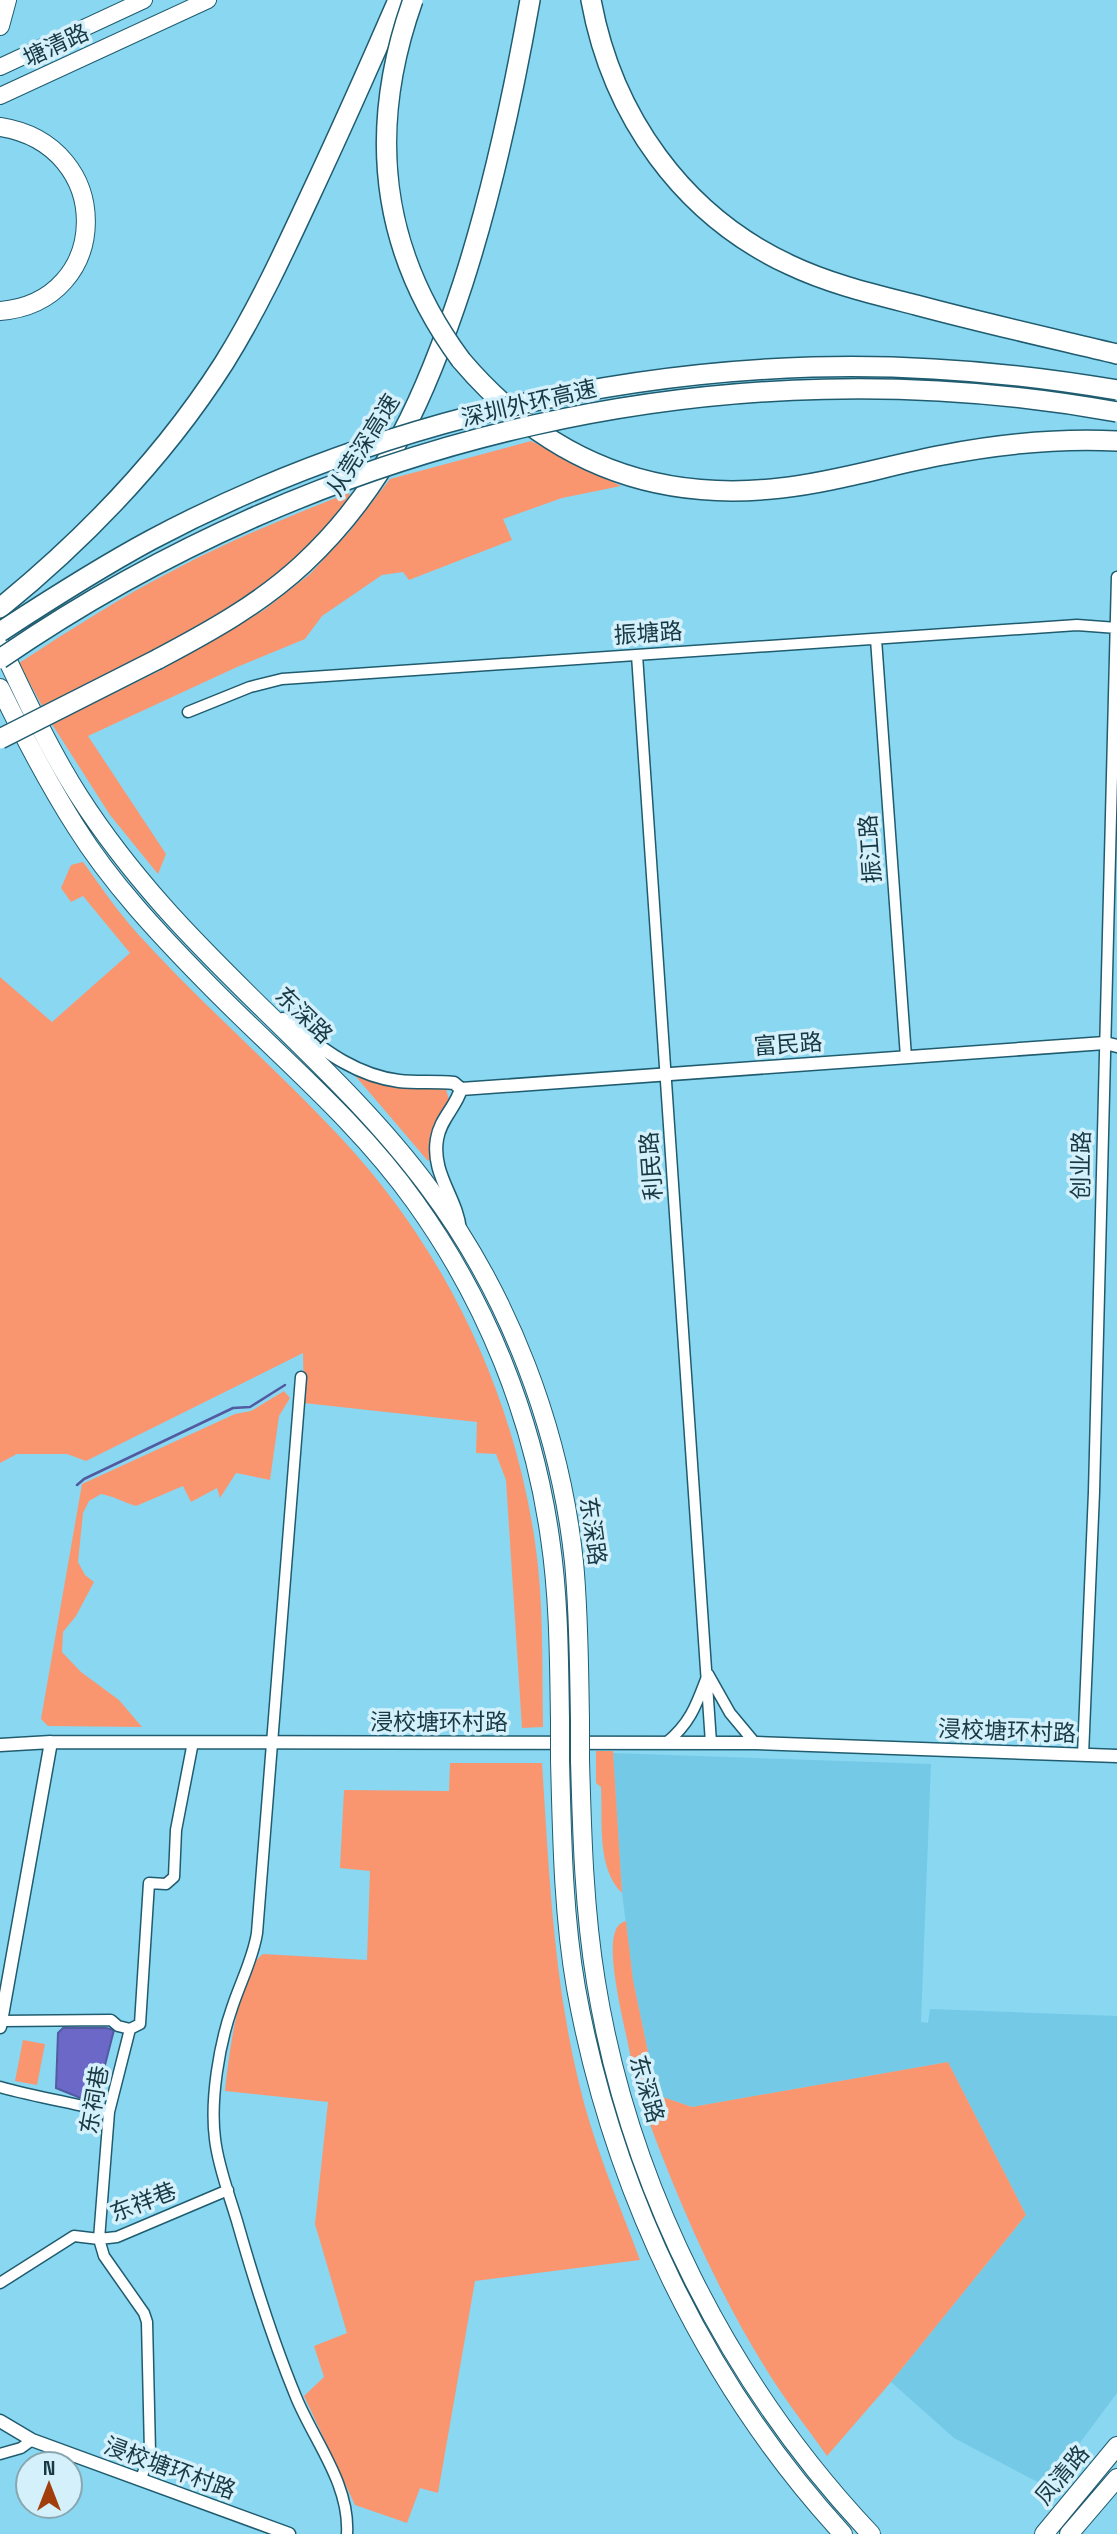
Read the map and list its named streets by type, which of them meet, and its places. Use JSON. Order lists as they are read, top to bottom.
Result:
{
  "streets": {
    "highway": [
      "深圳外环高速",
      "从莞深高速",
      "东深路",
      "凤清路"
    ],
    "main road": ["塘清路"],
    "street": [
      "振塘路",
      "振江路",
      "富民路",
      "创业路",
      "利民路",
      "浸校塘环村路",
      "东祠巷",
      "东祥巷"
    ]
  },
  "crossings": [
    ["振塘路", "振江路"],
    ["振塘路", "创业路"],
    ["振塘路", "利民路"],
    ["振江路", "富民路"],
    ["东深路", "富民路"],
    ["富民路", "创业路"],
    ["富民路", "利民路"],
    ["创业路", "浸校塘环村路"],
    ["利民路", "浸校塘环村路"],
    ["浸校塘环村路", "东祠巷"],
    ["东祠巷", "东祥巷"]
  ],
  "north": "top"
}
